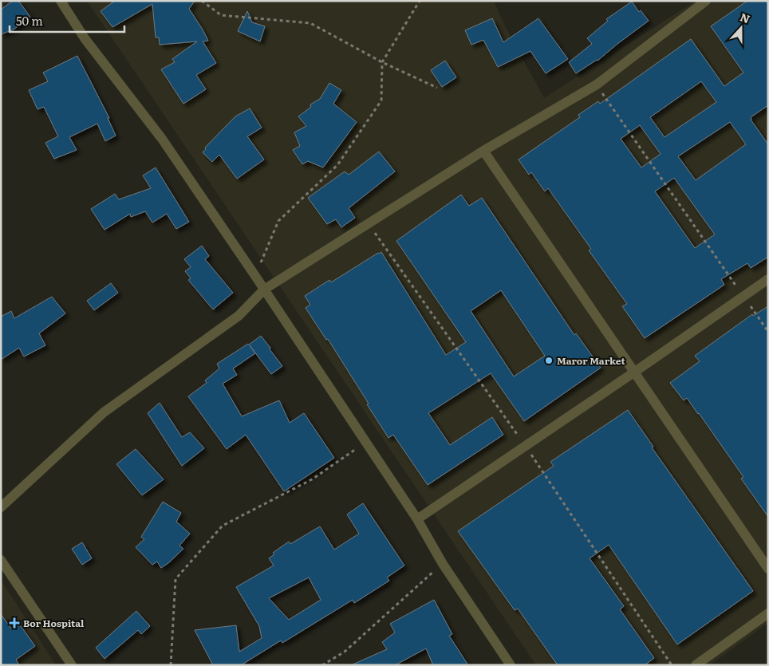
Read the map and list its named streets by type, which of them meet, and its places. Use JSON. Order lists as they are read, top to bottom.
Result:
{
  "places": {
    "other": ["Maror Market"],
    "health": ["Bor Hospital"]
  },
  "scale_bar": "50 m",
  "north": "top"
}
